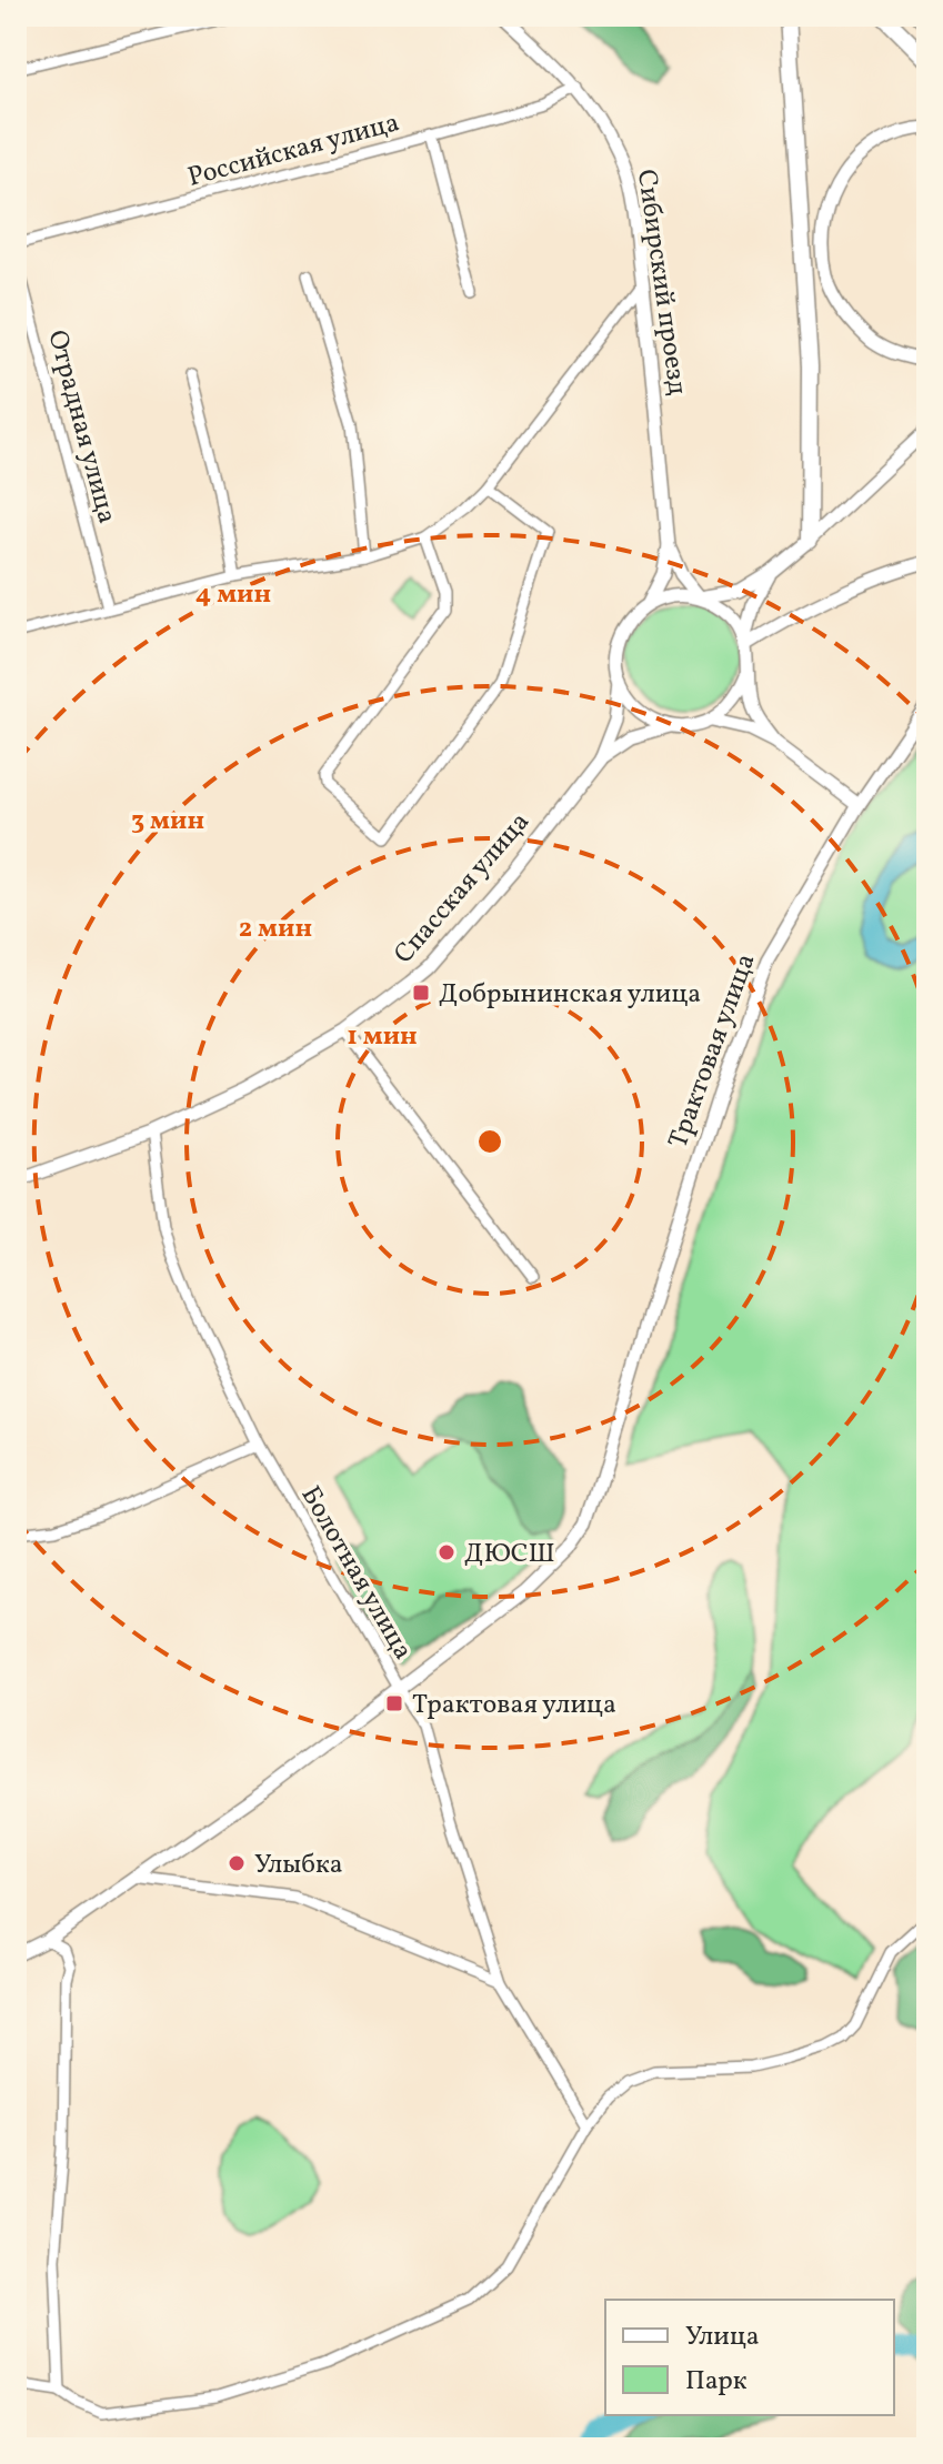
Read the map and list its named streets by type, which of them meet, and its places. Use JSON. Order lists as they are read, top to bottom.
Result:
{
  "streets": {
    "street": [
      "Российская улица",
      "Сибирский проезд",
      "Отрадная улица",
      "Спасская улица",
      "Трактовая улица",
      "Болотная улица"
    ]
  },
  "crossings": [
    ["Российская улица", "Сибирский проезд"],
    ["Сибирский проезд", "Спасская улица"],
    ["Спасская улица", "Болотная улица"],
    ["Трактовая улица", "Болотная улица"]
  ],
  "places": {
    "transit": ["Добрынинская улица", "Трактовая улица"],
    "other": ["ДЮСШ", "Улыбка"]
  },
  "legend": ["Улица", "Парк"],
  "rings": [
    "4 мин",
    "3 мин",
    "2 мин",
    "1 мин"
  ]
}
